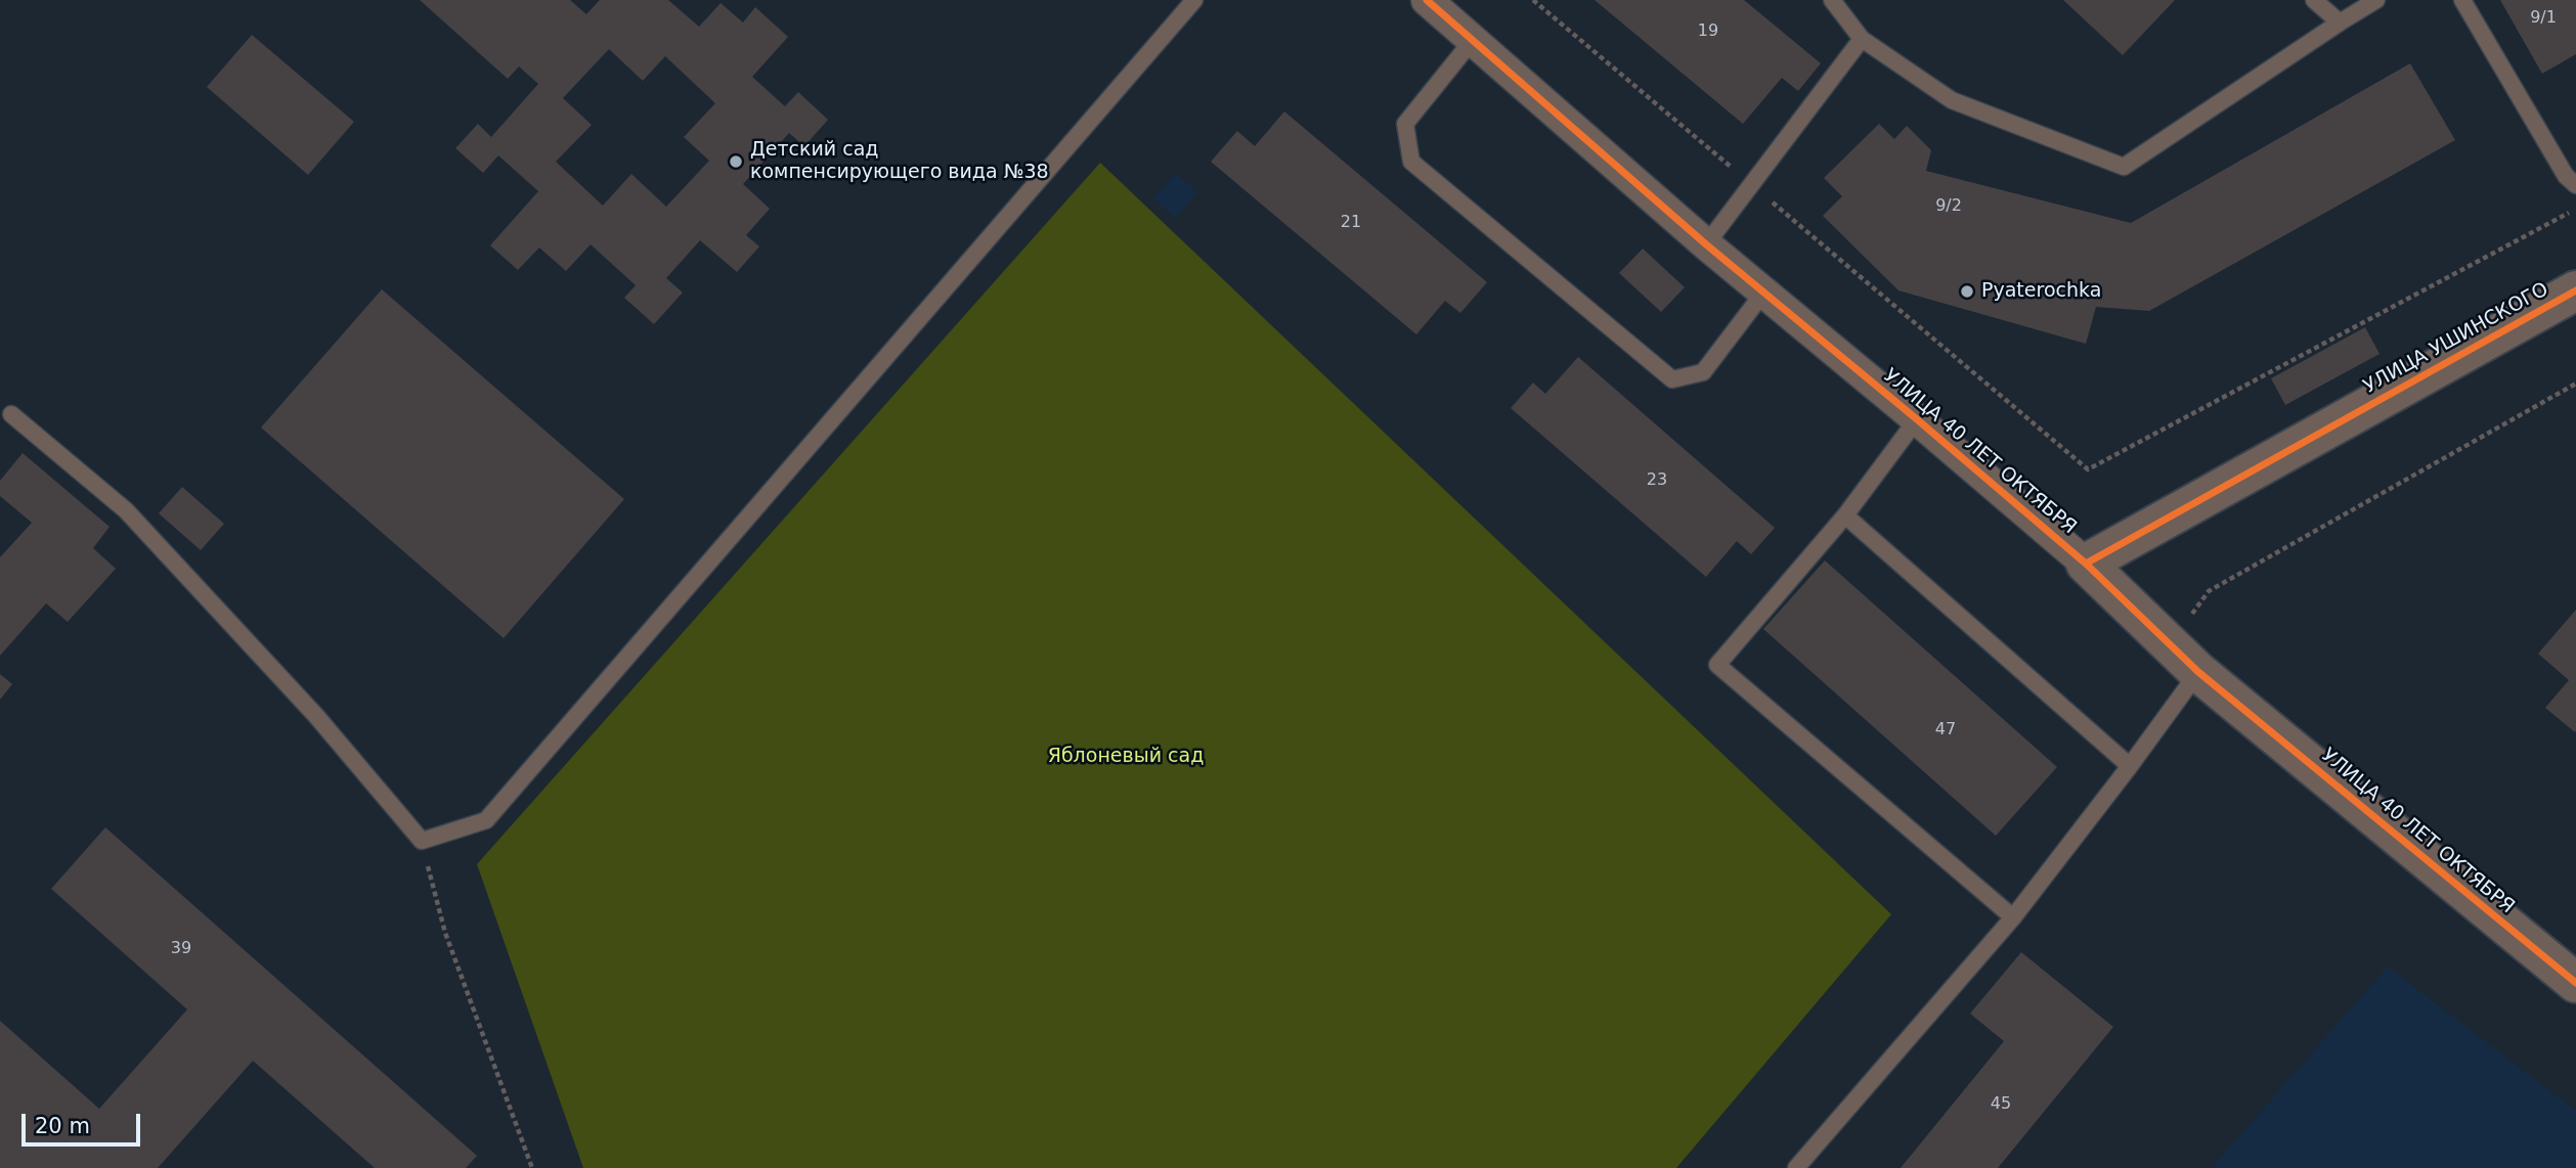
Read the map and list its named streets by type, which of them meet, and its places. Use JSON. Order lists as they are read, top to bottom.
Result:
{
  "streets": {
    "street": ["УЛИЦА УШИНСКОГО", "УЛИЦА 40 ЛЕТ ОКТЯБРЯ"]
  },
  "crossings": [
    ["УЛИЦА УШИНСКОГО", "УЛИЦА 40 ЛЕТ ОКТЯБРЯ"]
  ],
  "parks": ["Яблоневый сад"],
  "places": ["Детский сад компенсирующего вида №38", "Pyaterochka"],
  "house_numbers": [
    "9/1",
    "19",
    "9/2",
    "21",
    "23",
    "47",
    "39",
    "45"
  ],
  "scale_bar": "20 m"
}
